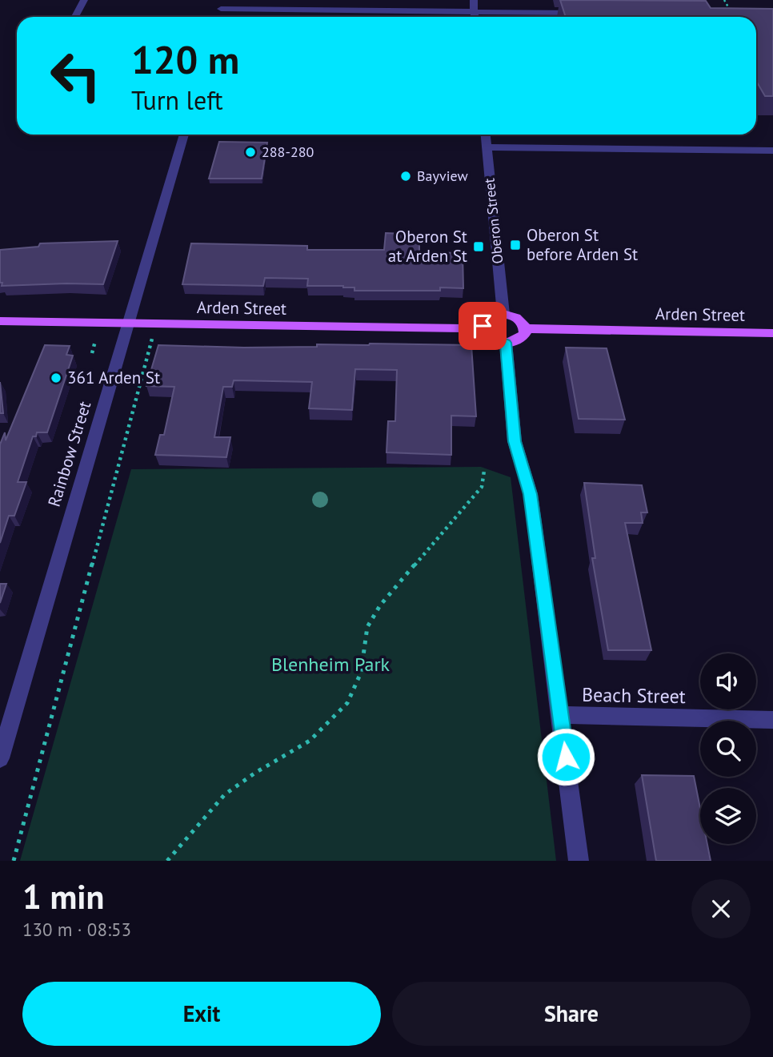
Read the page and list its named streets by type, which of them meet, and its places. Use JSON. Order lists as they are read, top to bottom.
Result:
{
  "streets": {
    "main road": ["Arden Street"],
    "street": ["Oberon Street", "Rainbow Street", "Beach Street"]
  },
  "crossings": [
    ["Oberon Street", "Arden Street"],
    ["Arden Street", "Rainbow Street"]
  ],
  "parks": ["Blenheim Park"],
  "places": {
    "other": ["288-280", "Bayview", "361 Arden St"],
    "transit": ["Oberon St before Arden St", "Oberon St at Arden St"]
  },
  "page": {
    "turn": ["120 m", "Turn left"],
    "heading": ["1 min", "130 m · 08:53"],
    "buttons": ["Exit", "Share"]
  }
}
